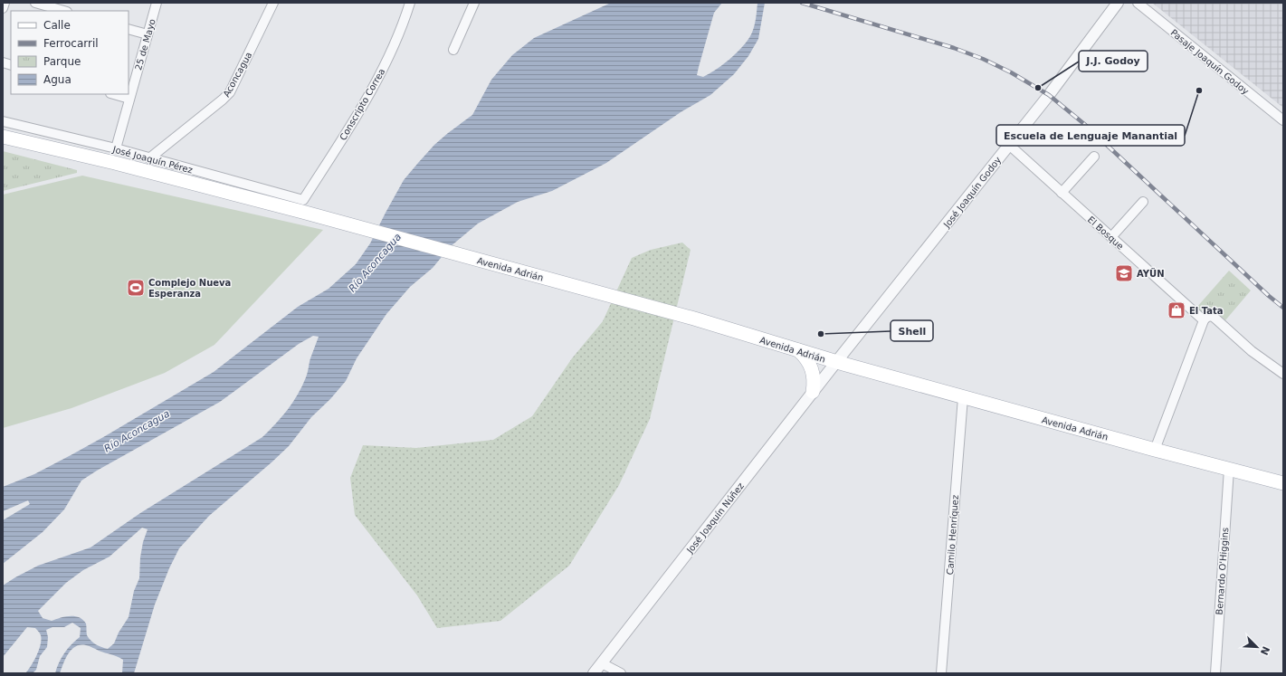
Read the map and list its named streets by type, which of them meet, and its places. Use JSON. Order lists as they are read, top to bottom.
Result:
{
  "streets": {
    "main road": ["José Joaquín Pérez", "Avenida Adrián"],
    "street": [
      "25 de Mayo",
      "Pasaje Joaquín Godoy",
      "Aconcagua",
      "Conscripto Correa",
      "José Joaquín Godoy",
      "El Bosque",
      "José Joaquín Núñez",
      "Camilo Henríquez",
      "Bernardo O'Higgins"
    ]
  },
  "crossings": [
    ["25 de Mayo", "José Joaquín Pérez"],
    ["Aconcagua", "José Joaquín Pérez"],
    ["Conscripto Correa", "José Joaquín Pérez"],
    ["Conscripto Correa", "Avenida Adrián"],
    ["José Joaquín Pérez", "Avenida Adrián"],
    ["José Joaquín Godoy", "El Bosque"],
    ["José Joaquín Godoy", "Avenida Adrián"],
    ["José Joaquín Godoy", "José Joaquín Núñez"],
    ["Avenida Adrián", "José Joaquín Núñez"],
    ["Avenida Adrián", "Camilo Henríquez"],
    ["Avenida Adrián", "Bernardo O'Higgins"]
  ],
  "water": ["Río Aconcagua"],
  "places": {
    "other": ["J.J. Godoy", "Escuela de Lenguaje Manantial", "Shell"],
    "school or university": ["AYÜN"],
    "sports": ["Complejo Nueva Esperanza"],
    "shop": ["El Tata"]
  },
  "legend": [
    "Calle",
    "Ferrocarril",
    "Parque",
    "Agua"
  ],
  "north": "bottom right"
}
